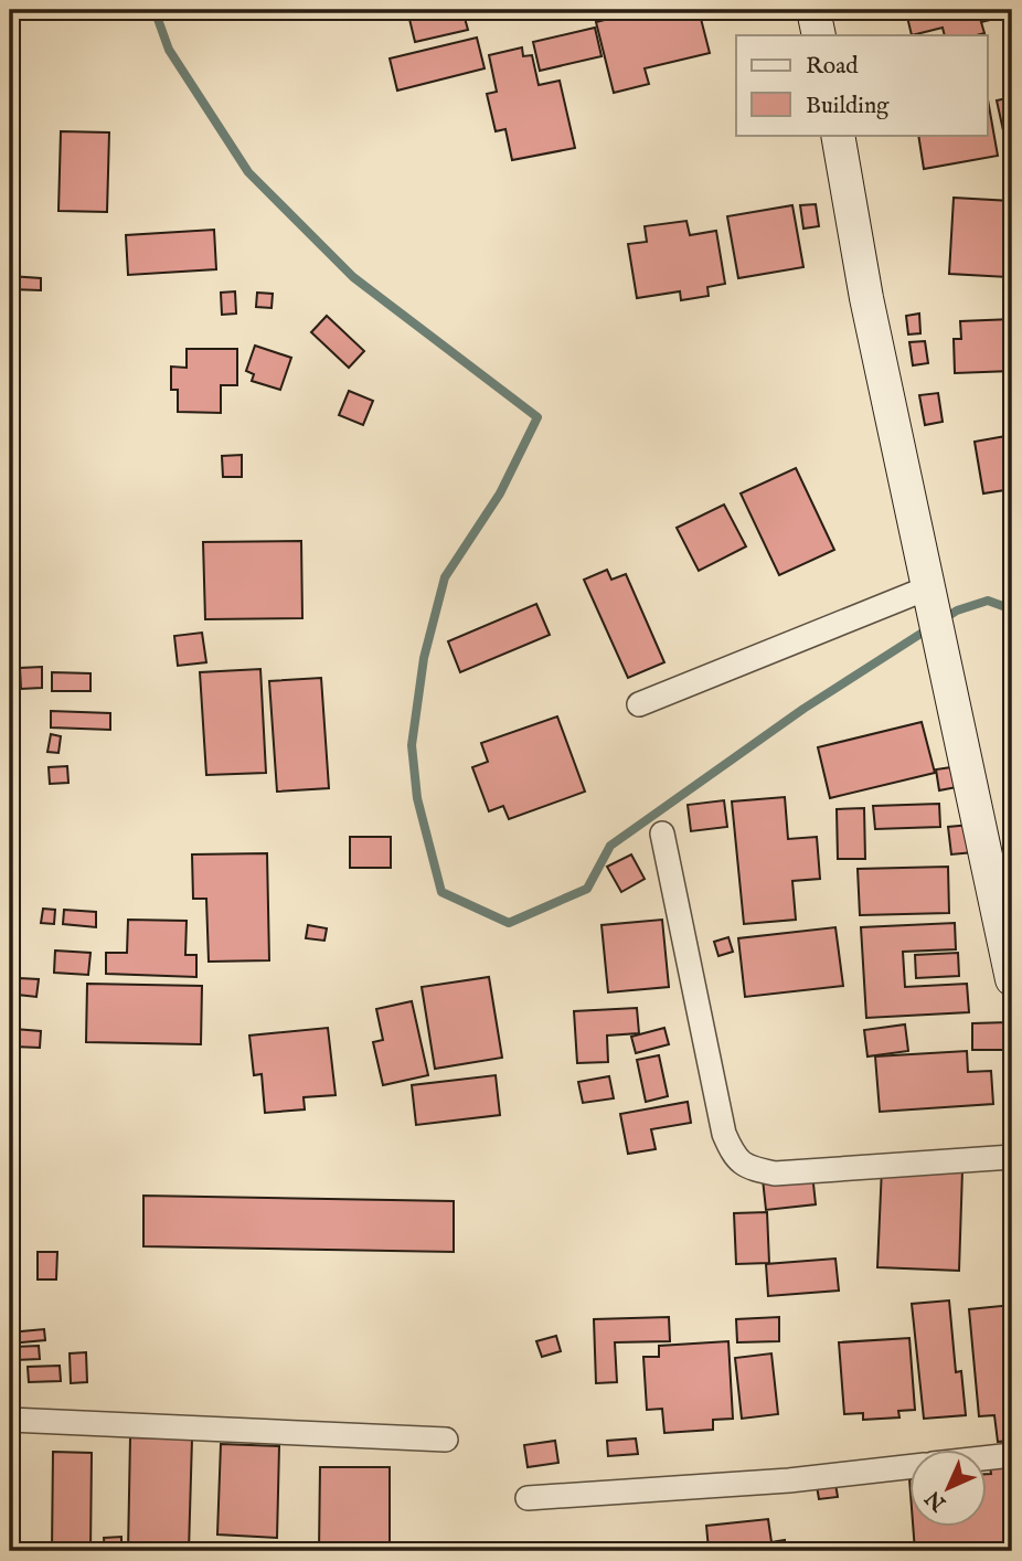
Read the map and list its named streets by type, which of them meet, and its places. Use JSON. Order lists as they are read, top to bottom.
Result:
{
  "legend": ["Road", "Building"],
  "north": "bottom left"
}
